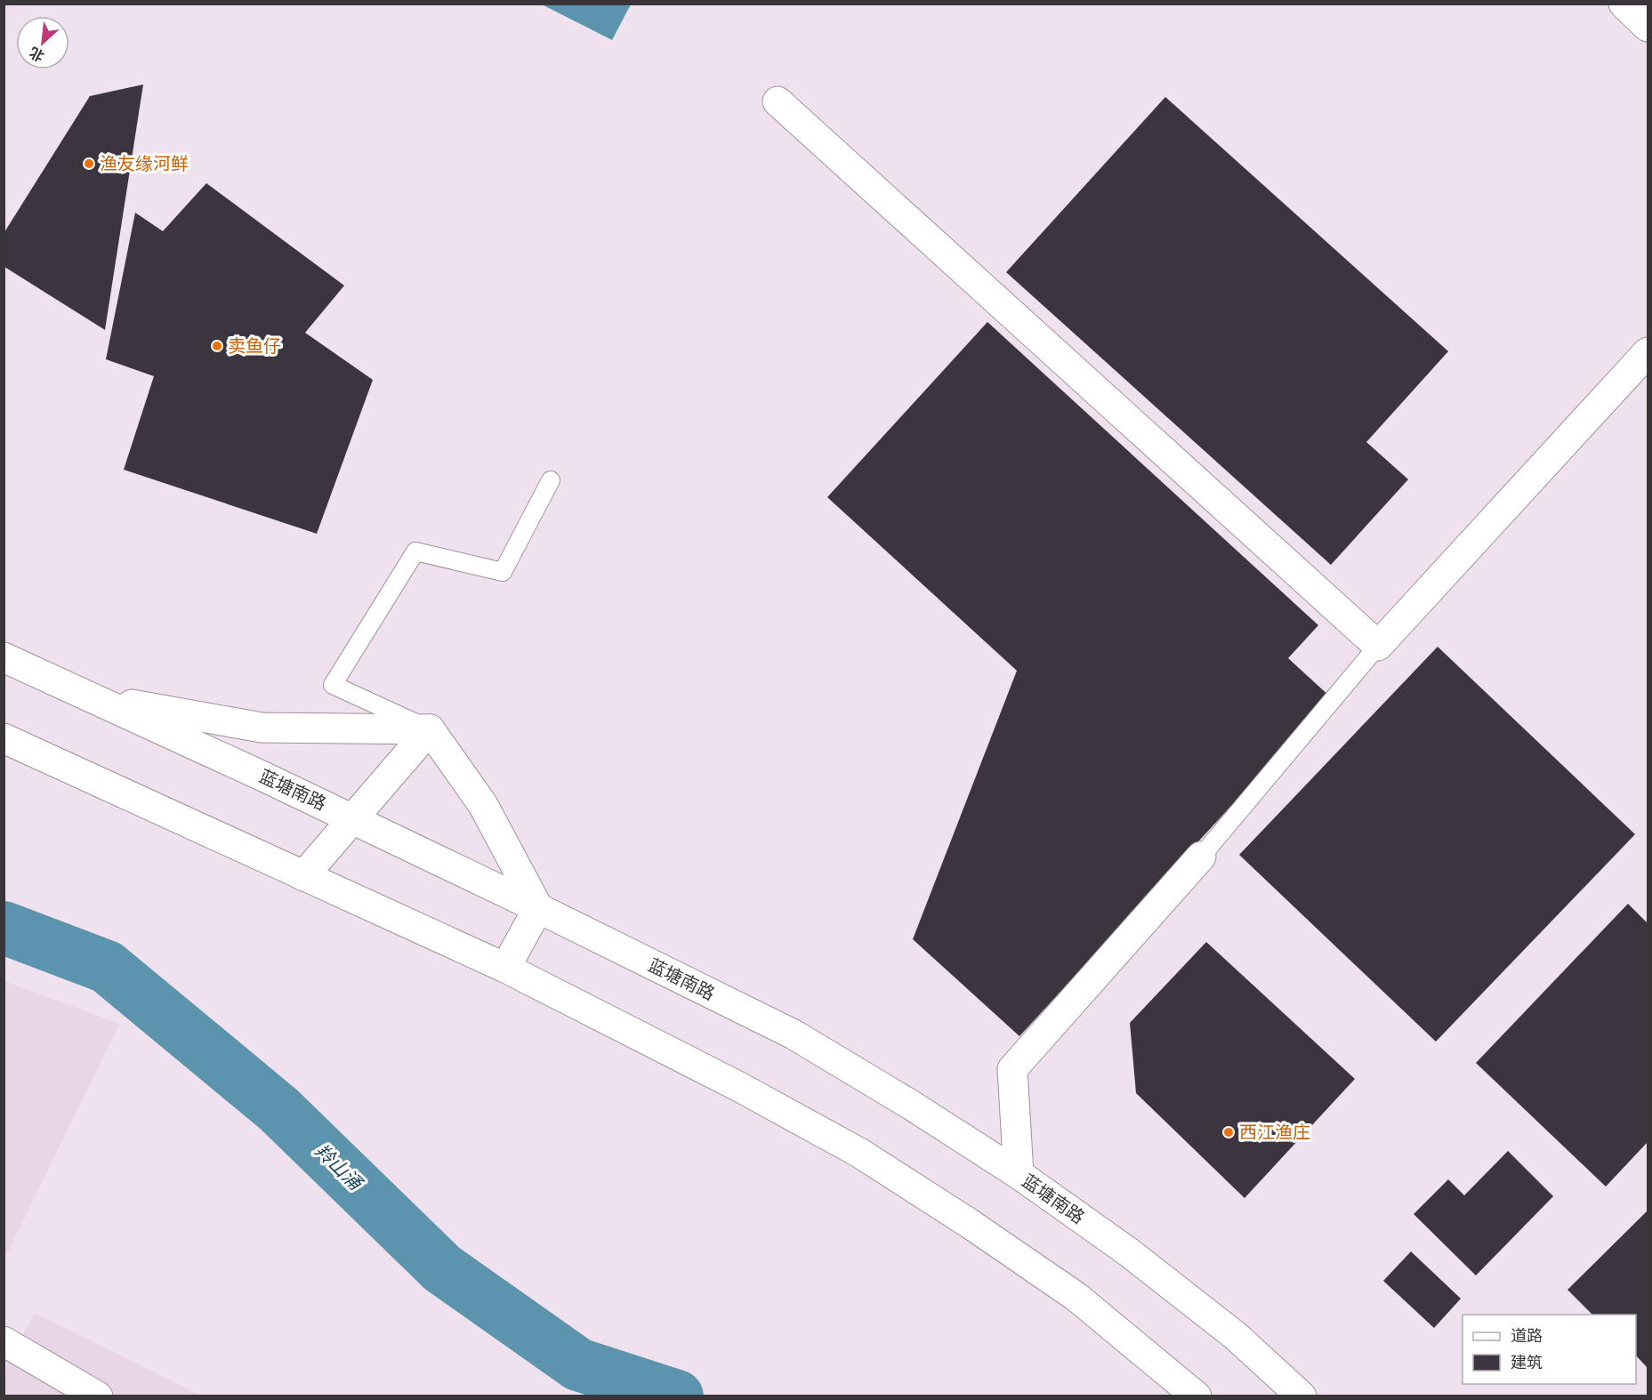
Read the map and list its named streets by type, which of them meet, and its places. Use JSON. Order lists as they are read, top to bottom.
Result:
{
  "streets": {
    "main road": ["蓝塘南路"]
  },
  "water": ["羚山涌"],
  "places": ["渔友缘河鲜", "卖鱼仔", "西江渔庄"],
  "legend": ["道路", "建筑"],
  "north": "bottom left"
}
